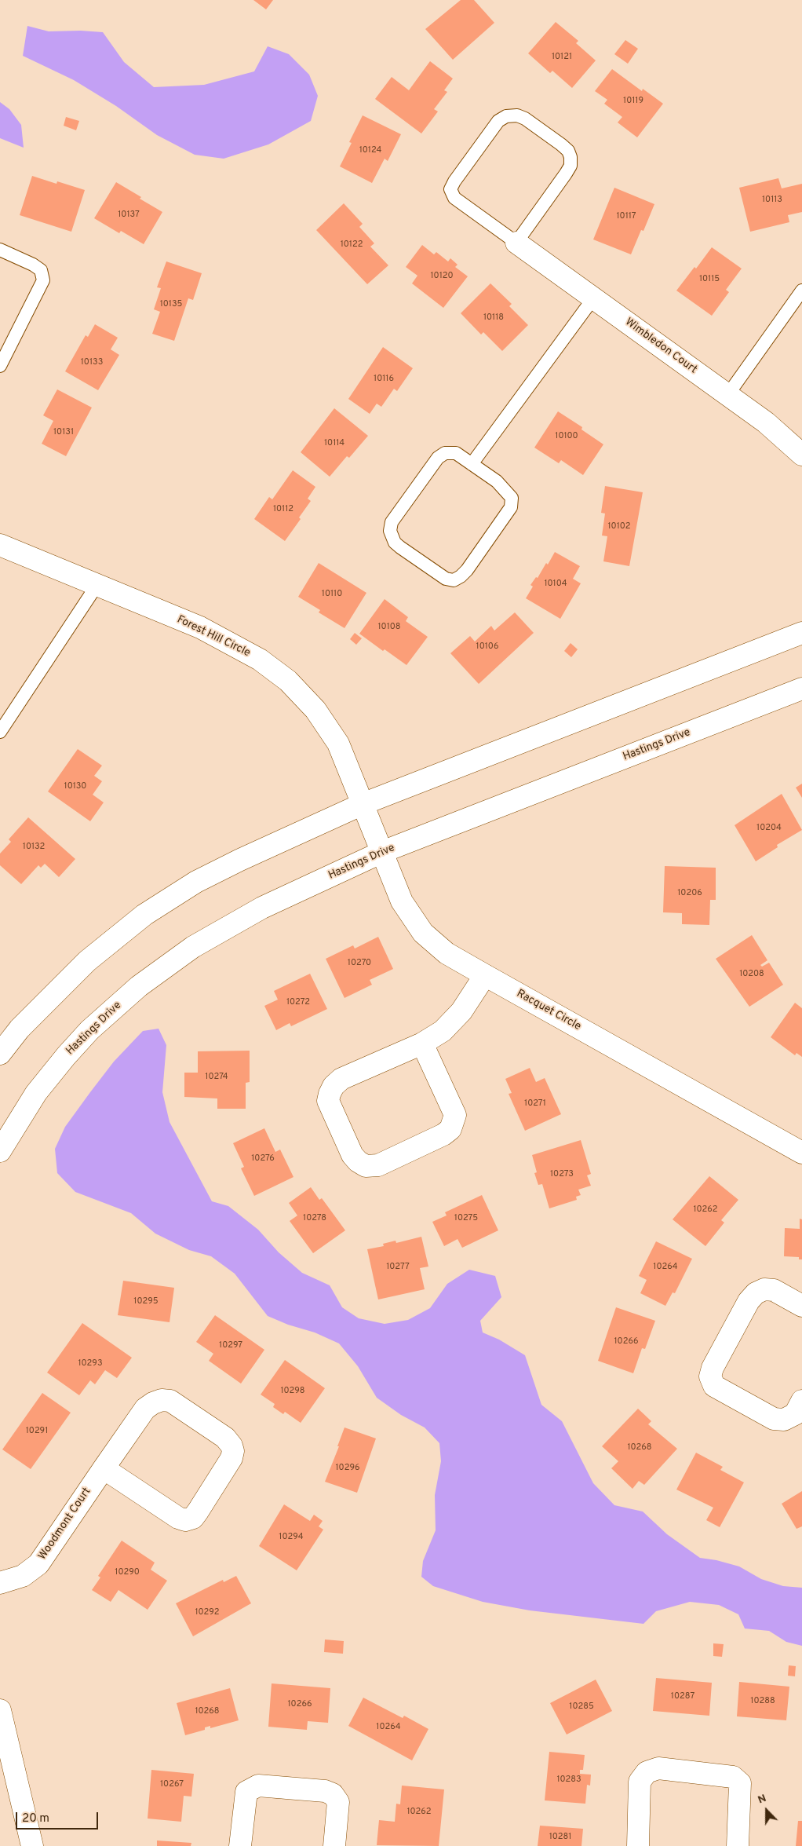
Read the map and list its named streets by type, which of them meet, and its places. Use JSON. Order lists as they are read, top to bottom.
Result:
{
  "streets": {
    "street": [
      "Wimbledon Court",
      "Forest Hill Circle",
      "Hastings Drive",
      "Racquet Circle",
      "Woodmont Court"
    ]
  },
  "crossings": [
    ["Forest Hill Circle", "Racquet Circle"],
    ["Hastings Drive", "Racquet Circle"]
  ],
  "house_numbers": [
    "10121",
    "10119",
    "10124",
    "10113",
    "10137",
    "10117",
    "10122",
    "10120",
    "10115",
    "10135",
    "10118",
    "10133",
    "10116",
    "10131",
    "10100",
    "10114",
    "10112",
    "10102",
    "10104",
    "10110",
    "10108",
    "10106",
    "10130",
    "10204",
    "10132",
    "10206",
    "10270",
    "10208",
    "10272",
    "10274",
    "10271",
    "10276",
    "10273",
    "10262",
    "10278",
    "10275",
    "10277",
    "10264",
    "10295",
    "10266",
    "10297",
    "10293",
    "10298",
    "10291",
    "10268",
    "10296",
    "10294",
    "10290",
    "10292",
    "10287",
    "10288",
    "10266",
    "10285",
    "10268",
    "10264",
    "10283",
    "10267",
    "10262",
    "10281"
  ],
  "scale_bar": "20 m",
  "north": "top"
}
